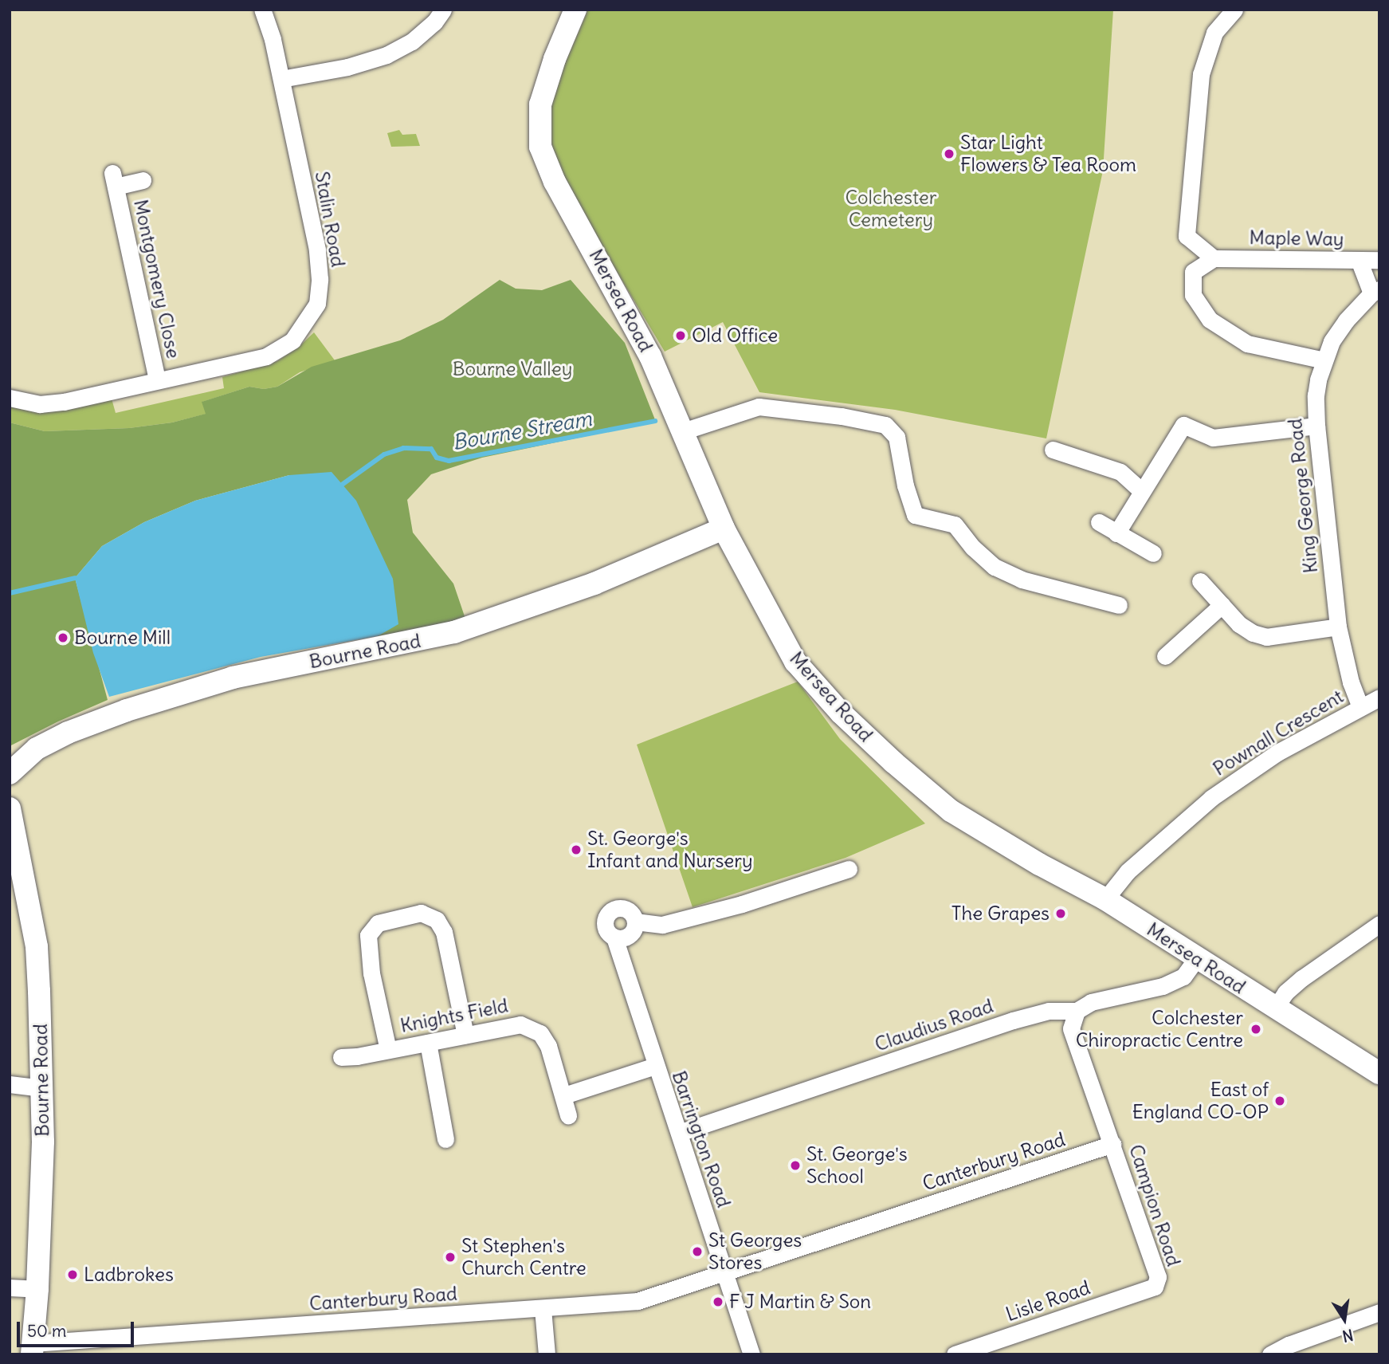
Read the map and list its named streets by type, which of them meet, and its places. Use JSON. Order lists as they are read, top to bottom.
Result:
{
  "streets": {
    "main road": ["Mersea Road", "Bourne Road"],
    "street": [
      "Stalin Road",
      "Maple Way",
      "Montgomery Close",
      "King George Road",
      "Pownall Crescent",
      "Knights Field",
      "Claudius Road",
      "Barrington Road",
      "Canterbury Road",
      "Campion Road",
      "Lisle Road"
    ]
  },
  "crossings": [
    ["Stalin Road", "Montgomery Close"],
    ["Maple Way", "King George Road"],
    ["Mersea Road", "Bourne Road"],
    ["Mersea Road", "Pownall Crescent"],
    ["Mersea Road", "Claudius Road"],
    ["King George Road", "Pownall Crescent"],
    ["Bourne Road", "Canterbury Road"],
    ["Claudius Road", "Barrington Road"],
    ["Claudius Road", "Campion Road"],
    ["Barrington Road", "Canterbury Road"],
    ["Canterbury Road", "Campion Road"],
    ["Campion Road", "Lisle Road"]
  ],
  "water": ["Bourne Stream"],
  "parks": ["Colchester Cemetery", "Bourne Valley"],
  "places": [
    "Star Light Flowers & Tea Room",
    "Old Office",
    "Bourne Mill",
    "St. George's Infant and Nursery",
    "The Grapes",
    "Colchester Chiropractic Centre",
    "East of England CO-OP",
    "St. George's School",
    "St Georges Stores",
    "St Stephen's Church Centre",
    "Ladbrokes",
    "F J Martin & Son"
  ],
  "scale_bar": "50 m",
  "north": "bottom"
}
